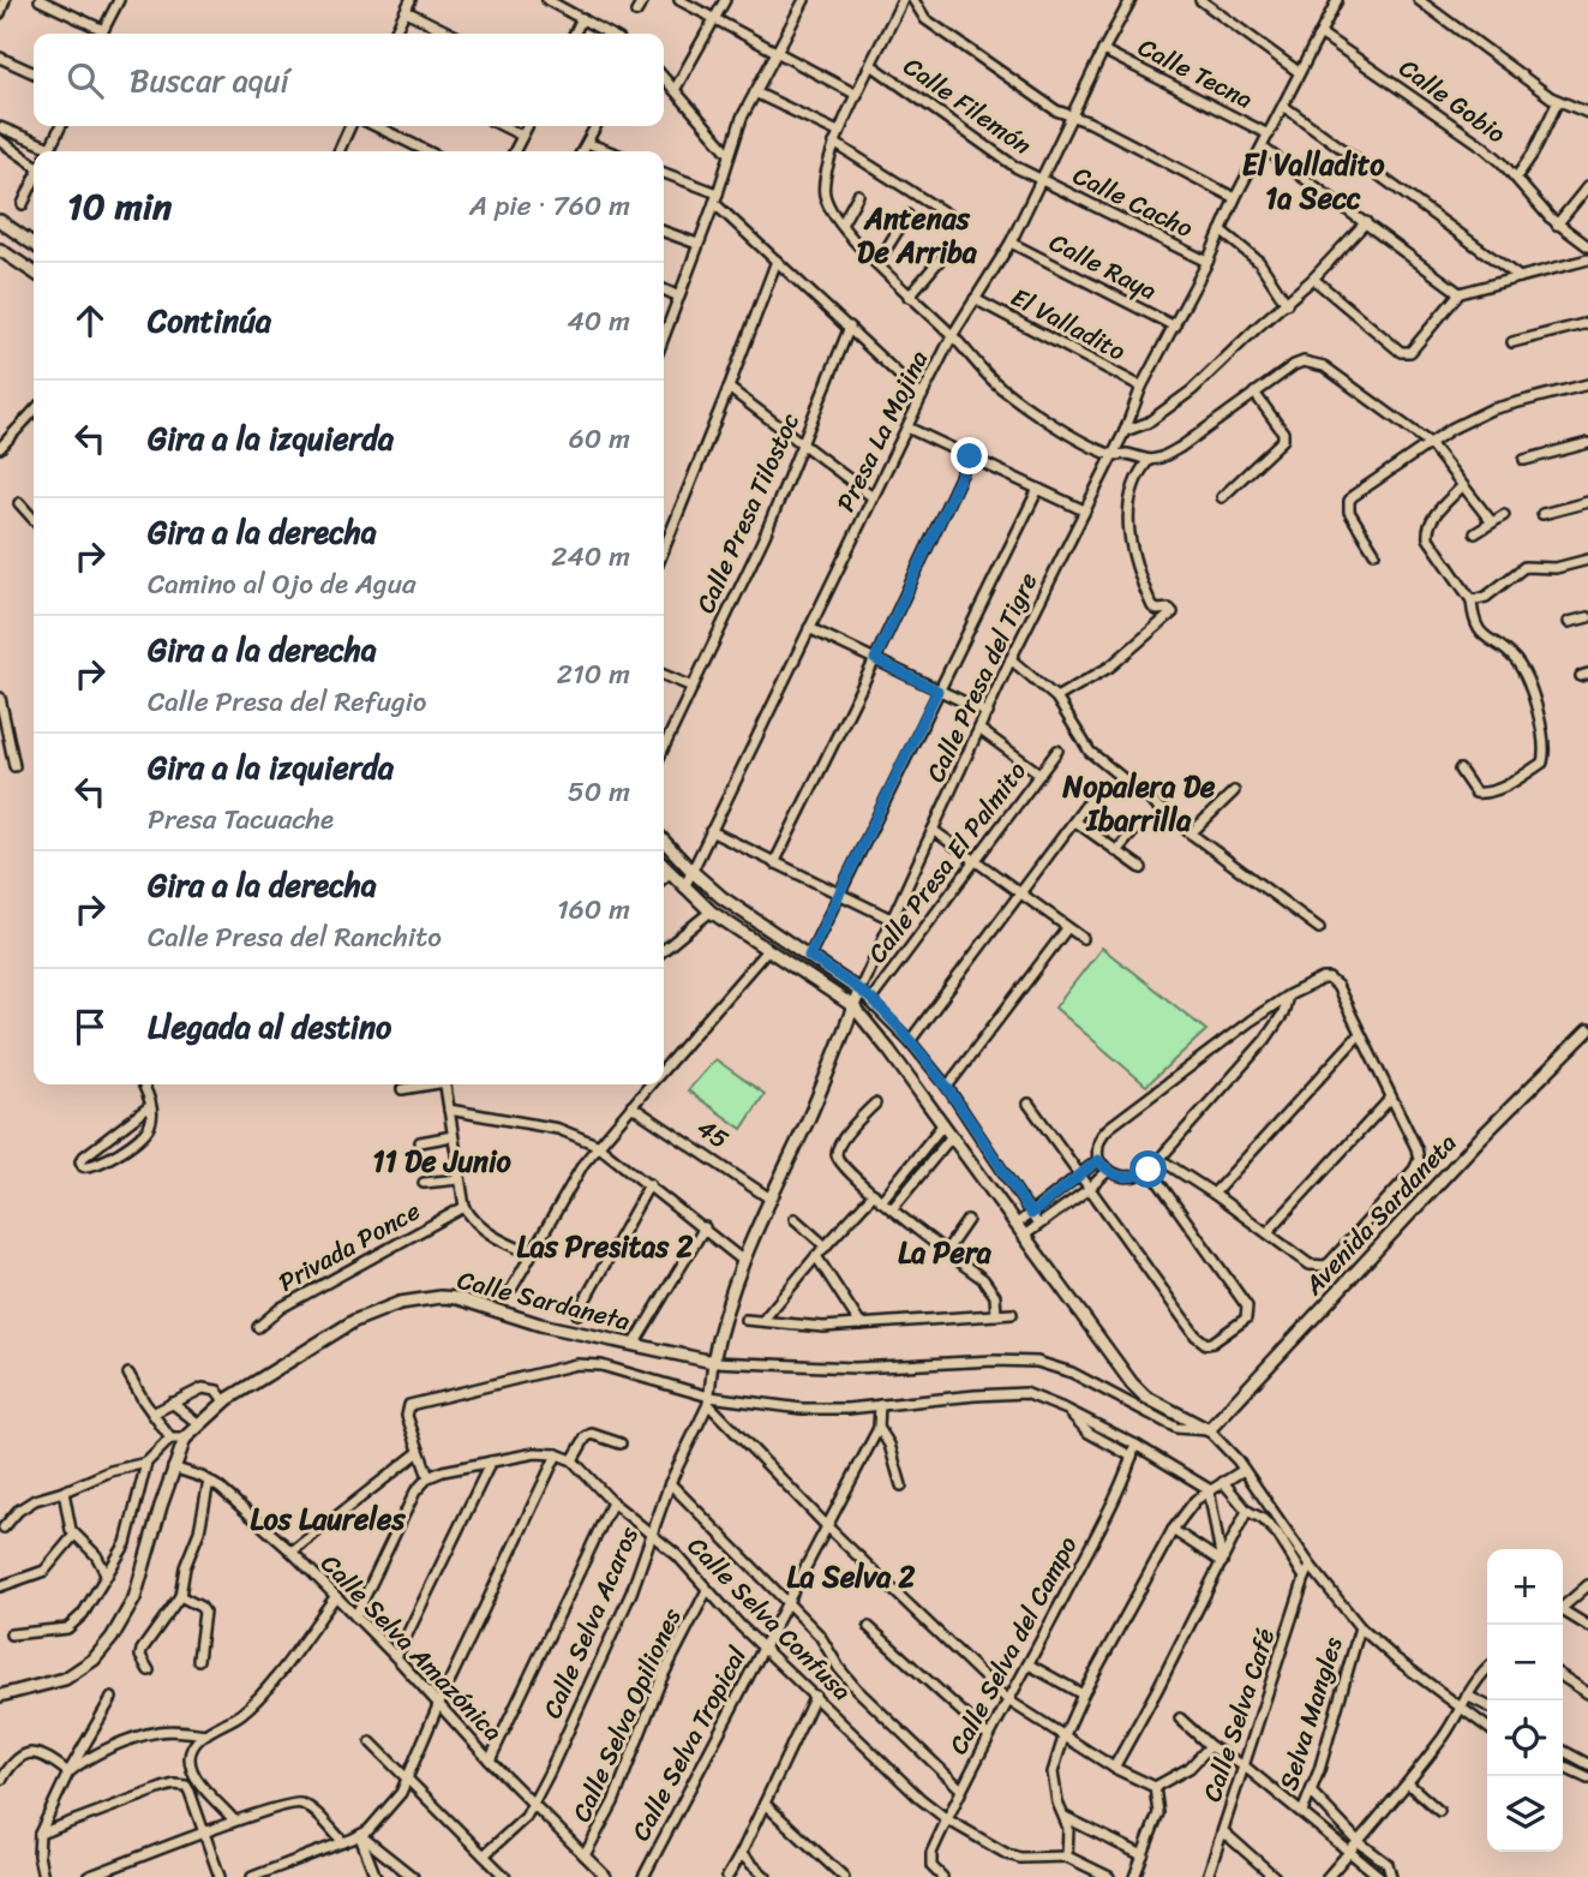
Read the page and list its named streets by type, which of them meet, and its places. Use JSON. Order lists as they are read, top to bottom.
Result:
{
  "streets": {
    "street": [
      "Calle Tecna",
      "Calle Gobio",
      "Calle Filemón",
      "Calle Cacho",
      "Calle Raya",
      "El Valladito",
      "Presa La Mojina",
      "Calle Presa Tilostoc",
      "Calle Presa del Tigre",
      "Calle Presa El Palmito",
      "45",
      "Avenida Sardaneta",
      "Privada Ponce",
      "Calle Sardaneta",
      "Calle Selva Confusa",
      "Calle Selva Acaros",
      "Calle Selva del Campo",
      "Calle Selva Amazónica",
      "Selva Mangles",
      "Calle Selva Opiliones",
      "Calle Selva Café",
      "Calle Selva Tropical"
    ]
  },
  "crossings": [
    ["Calle Tecna", "Presa La Mojina"],
    ["Calle Tecna", "Calle Presa del Tigre"],
    ["Calle Gobio", "Calle Presa del Tigre"],
    ["Calle Filemón", "Calle Cacho"],
    ["Calle Filemón", "Presa La Mojina"],
    ["Calle Cacho", "Presa La Mojina"],
    ["Calle Cacho", "Calle Presa del Tigre"],
    ["Calle Raya", "Presa La Mojina"],
    ["Calle Raya", "Calle Presa del Tigre"],
    ["El Valladito", "Presa La Mojina"],
    ["El Valladito", "Calle Presa del Tigre"],
    ["Calle Presa del Tigre", "45"],
    ["Calle Presa del Tigre", "Calle Sardaneta"],
    ["Calle Presa del Tigre", "Calle Selva Acaros"],
    ["Avenida Sardaneta", "Calle Sardaneta"],
    ["Calle Sardaneta", "Calle Selva Amazónica"],
    ["Calle Selva Confusa", "Calle Selva Acaros"],
    ["Calle Selva Confusa", "Calle Selva del Campo"],
    ["Calle Selva Confusa", "Calle Selva Opiliones"],
    ["Calle Selva Confusa", "Calle Selva Tropical"],
    ["Calle Selva Acaros", "Calle Selva Amazónica"],
    ["Calle Selva Amazónica", "Calle Selva Opiliones"]
  ],
  "districts": [
    "El Valladito 1a Secc",
    "Antenas De Arriba",
    "Nopalera De Ibarrilla",
    "11 De Junio",
    "Las Presitas 2",
    "La Pera",
    "Los Laureles",
    "La Selva 2"
  ],
  "page": {
    "search": "Buscar aquí",
    "heading": ["10 min", "A pie · 760 m"],
    "list": [
      ["Continúa", "40 m"],
      ["Gira a la izquierda", "60 m"],
      ["Gira a la derecha", "Camino al Ojo de Agua", "240 m"],
      ["Gira a la derecha", "Calle Presa del Refugio", "210 m"],
      ["Gira a la izquierda", "Presa Tacuache", "50 m"],
      ["Gira a la derecha", "Calle Presa del Ranchito", "160 m"],
      "Llegada al destino"
    ],
    "map_buttons": ["+", "−"]
  }
}
